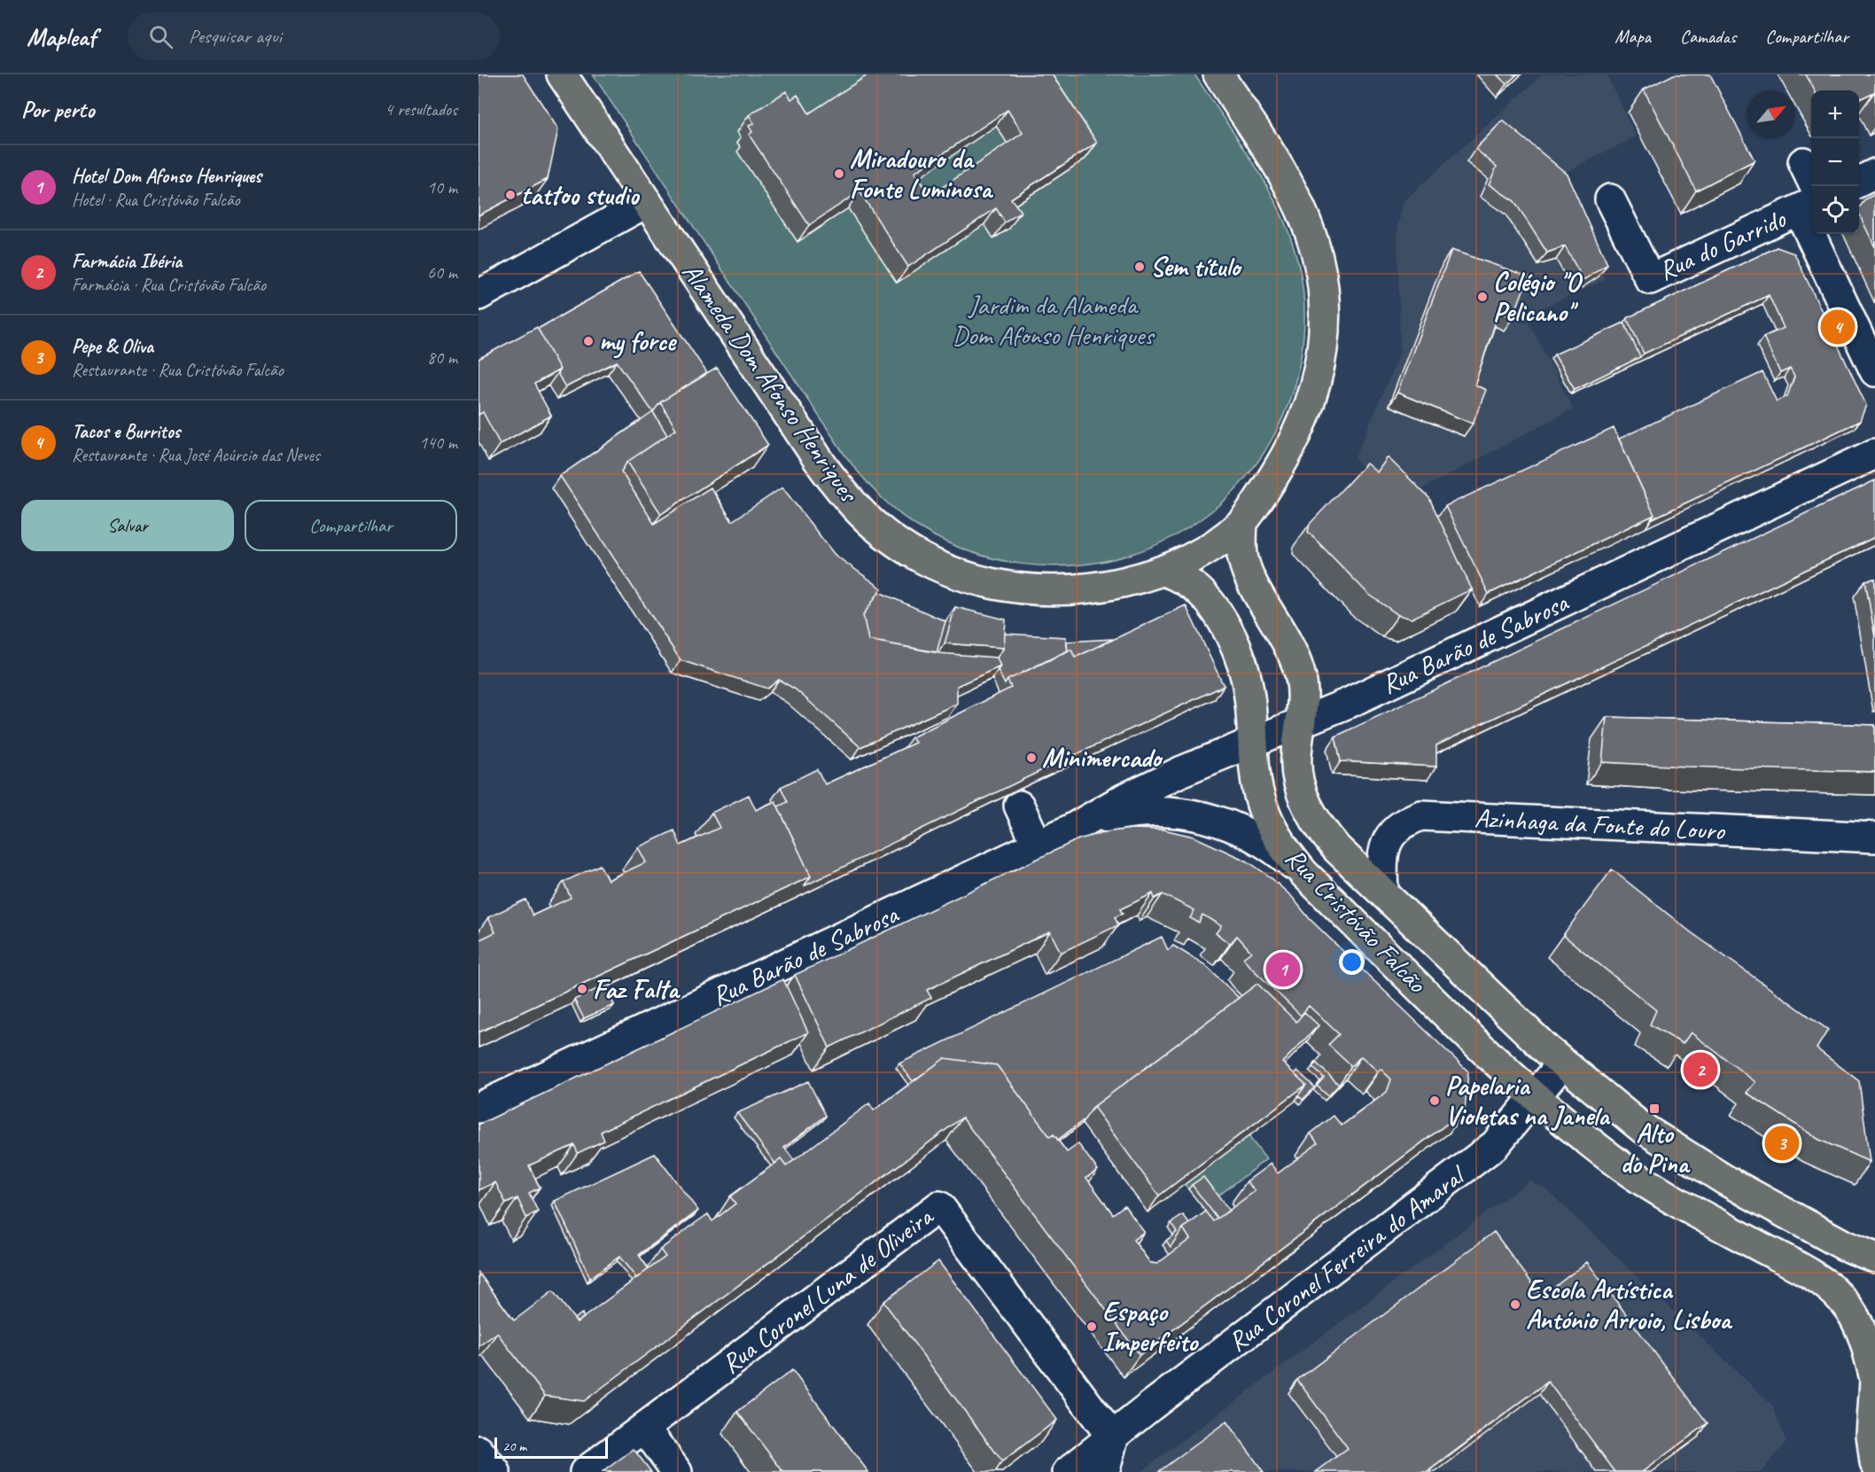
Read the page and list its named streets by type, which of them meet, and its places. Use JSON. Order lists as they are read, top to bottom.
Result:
{
  "streets": {
    "main road": ["Alameda Dom Afonso Henriques", "Rua Cristóvão Falcão"],
    "street": [
      "Rua do Garrido",
      "Rua Barão de Sabrosa",
      "Azinhaga da Fonte do Louro",
      "Rua Coronel Ferreira do Amaral",
      "Rua Coronel Luna de Oliveira"
    ]
  },
  "crossings": [
    ["Alameda Dom Afonso Henriques", "Rua Cristóvão Falcão"],
    ["Rua Barão de Sabrosa", "Rua Cristóvão Falcão"],
    ["Azinhaga da Fonte do Louro", "Rua Cristóvão Falcão"],
    ["Rua Cristóvão Falcão", "Rua Coronel Ferreira do Amaral"],
    ["Rua Coronel Ferreira do Amaral", "Rua Coronel Luna de Oliveira"]
  ],
  "parks": ["Jardim da Alameda Dom Afonso Henriques"],
  "places": {
    "other": [
      "Miradouro da Fonte Luminosa",
      "tattoo studio",
      "Sem título",
      "Colégio \"O Pelicano\"",
      "my force",
      "Minimercado",
      "Faz Falta",
      "Papelaria Violetas na Janela",
      "Escola Artística António Arroio, Lisboa",
      "Espaço Imperfeito"
    ],
    "transit": ["Alto do Pina"]
  },
  "scale_bar": "20 m",
  "north": "top right",
  "page": {
    "header": "Mapleaf",
    "search": "Pesquisar aqui",
    "nav": ["Mapa", "Camadas", "Compartilhar"],
    "heading": ["Por perto", "4 resultados"],
    "map_buttons": ["+", "−"],
    "list": [
      {
        "mark": "1",
        "name": "Hotel Dom Afonso Henriques",
        "note": "Hotel · Rua Cristóvão Falcão",
        "value": "10 m"
      },
      {
        "mark": "2",
        "name": "Farmácia Ibéria",
        "note": "Farmácia · Rua Cristóvão Falcão",
        "value": "60 m"
      },
      {
        "mark": "3",
        "name": "Pepe & Oliva",
        "note": "Restaurante · Rua Cristóvão Falcão",
        "value": "80 m"
      },
      {
        "mark": "4",
        "name": "Tacos e Burritos",
        "note": "Restaurante · Rua José Acúrcio das Neves",
        "value": "140 m"
      }
    ],
    "pins": [
      "4",
      "1",
      "2",
      "3"
    ],
    "buttons": ["Salvar", "Compartilhar"],
    "scale": "20 m"
  }
}
